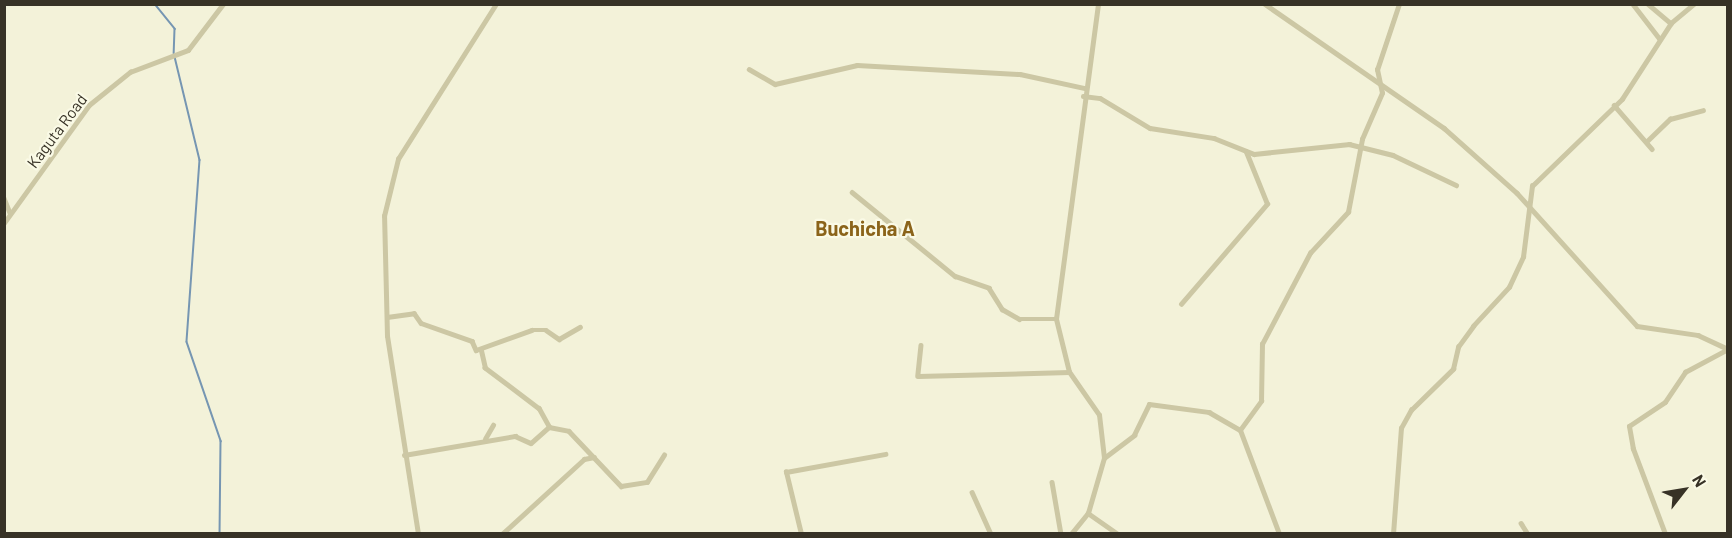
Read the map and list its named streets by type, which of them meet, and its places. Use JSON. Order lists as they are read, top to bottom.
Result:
{
  "streets": {
    "street": ["Kaguta Road"]
  },
  "districts": ["Buchicha A"],
  "north": "top right"
}
